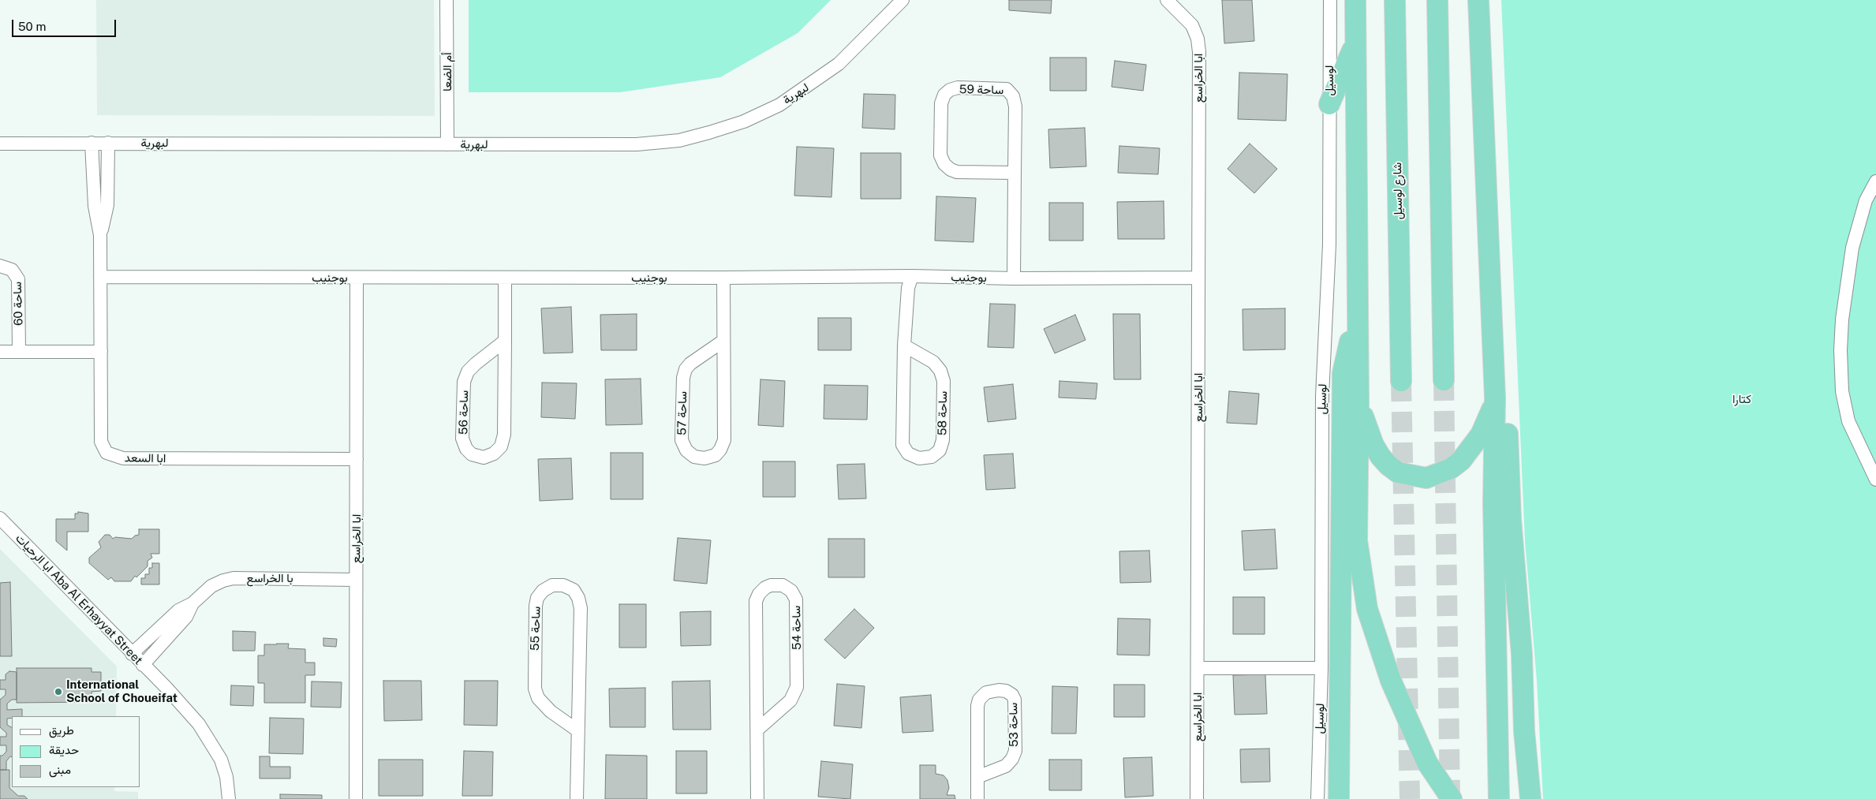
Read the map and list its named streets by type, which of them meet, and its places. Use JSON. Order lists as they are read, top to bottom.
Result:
{
  "streets": {
    "highway": ["شارع لوسيل"],
    "street": [
      "أم الضعا",
      "ابا الخراسع",
      "لوسيل",
      "ساحة 59",
      "لبهرية",
      "بوجنيب",
      "ساحة 60",
      "ساحة 56",
      "ساحة 57",
      "ساحة 58",
      "ابا السعد",
      "با الخراسع",
      "ابا الرحيات Aba Al Erhayyat Street",
      "ساحة 54",
      "ساحة 55",
      "ساحة 53"
    ]
  },
  "crossings": [
    ["أم الضعا", "لبهرية"],
    ["ابا الخراسع", "بوجنيب"],
    ["ابا الخراسع", "ابا السعد"],
    ["ابا الخراسع", "با الخراسع"],
    ["ساحة 59", "بوجنيب"],
    ["لبهرية", "ابا السعد"],
    ["بوجنيب", "ساحة 56"],
    ["بوجنيب", "ساحة 57"],
    ["بوجنيب", "ساحة 58"],
    ["بوجنيب", "ابا السعد"],
    ["با الخراسع", "ابا الرحيات Aba Al Erhayyat Street"]
  ],
  "parks": ["كتارا"],
  "places": ["International School of Choueifat"],
  "legend": ["طريق", "حديقة", "مبنى"],
  "scale_bar": "50 m"
}
